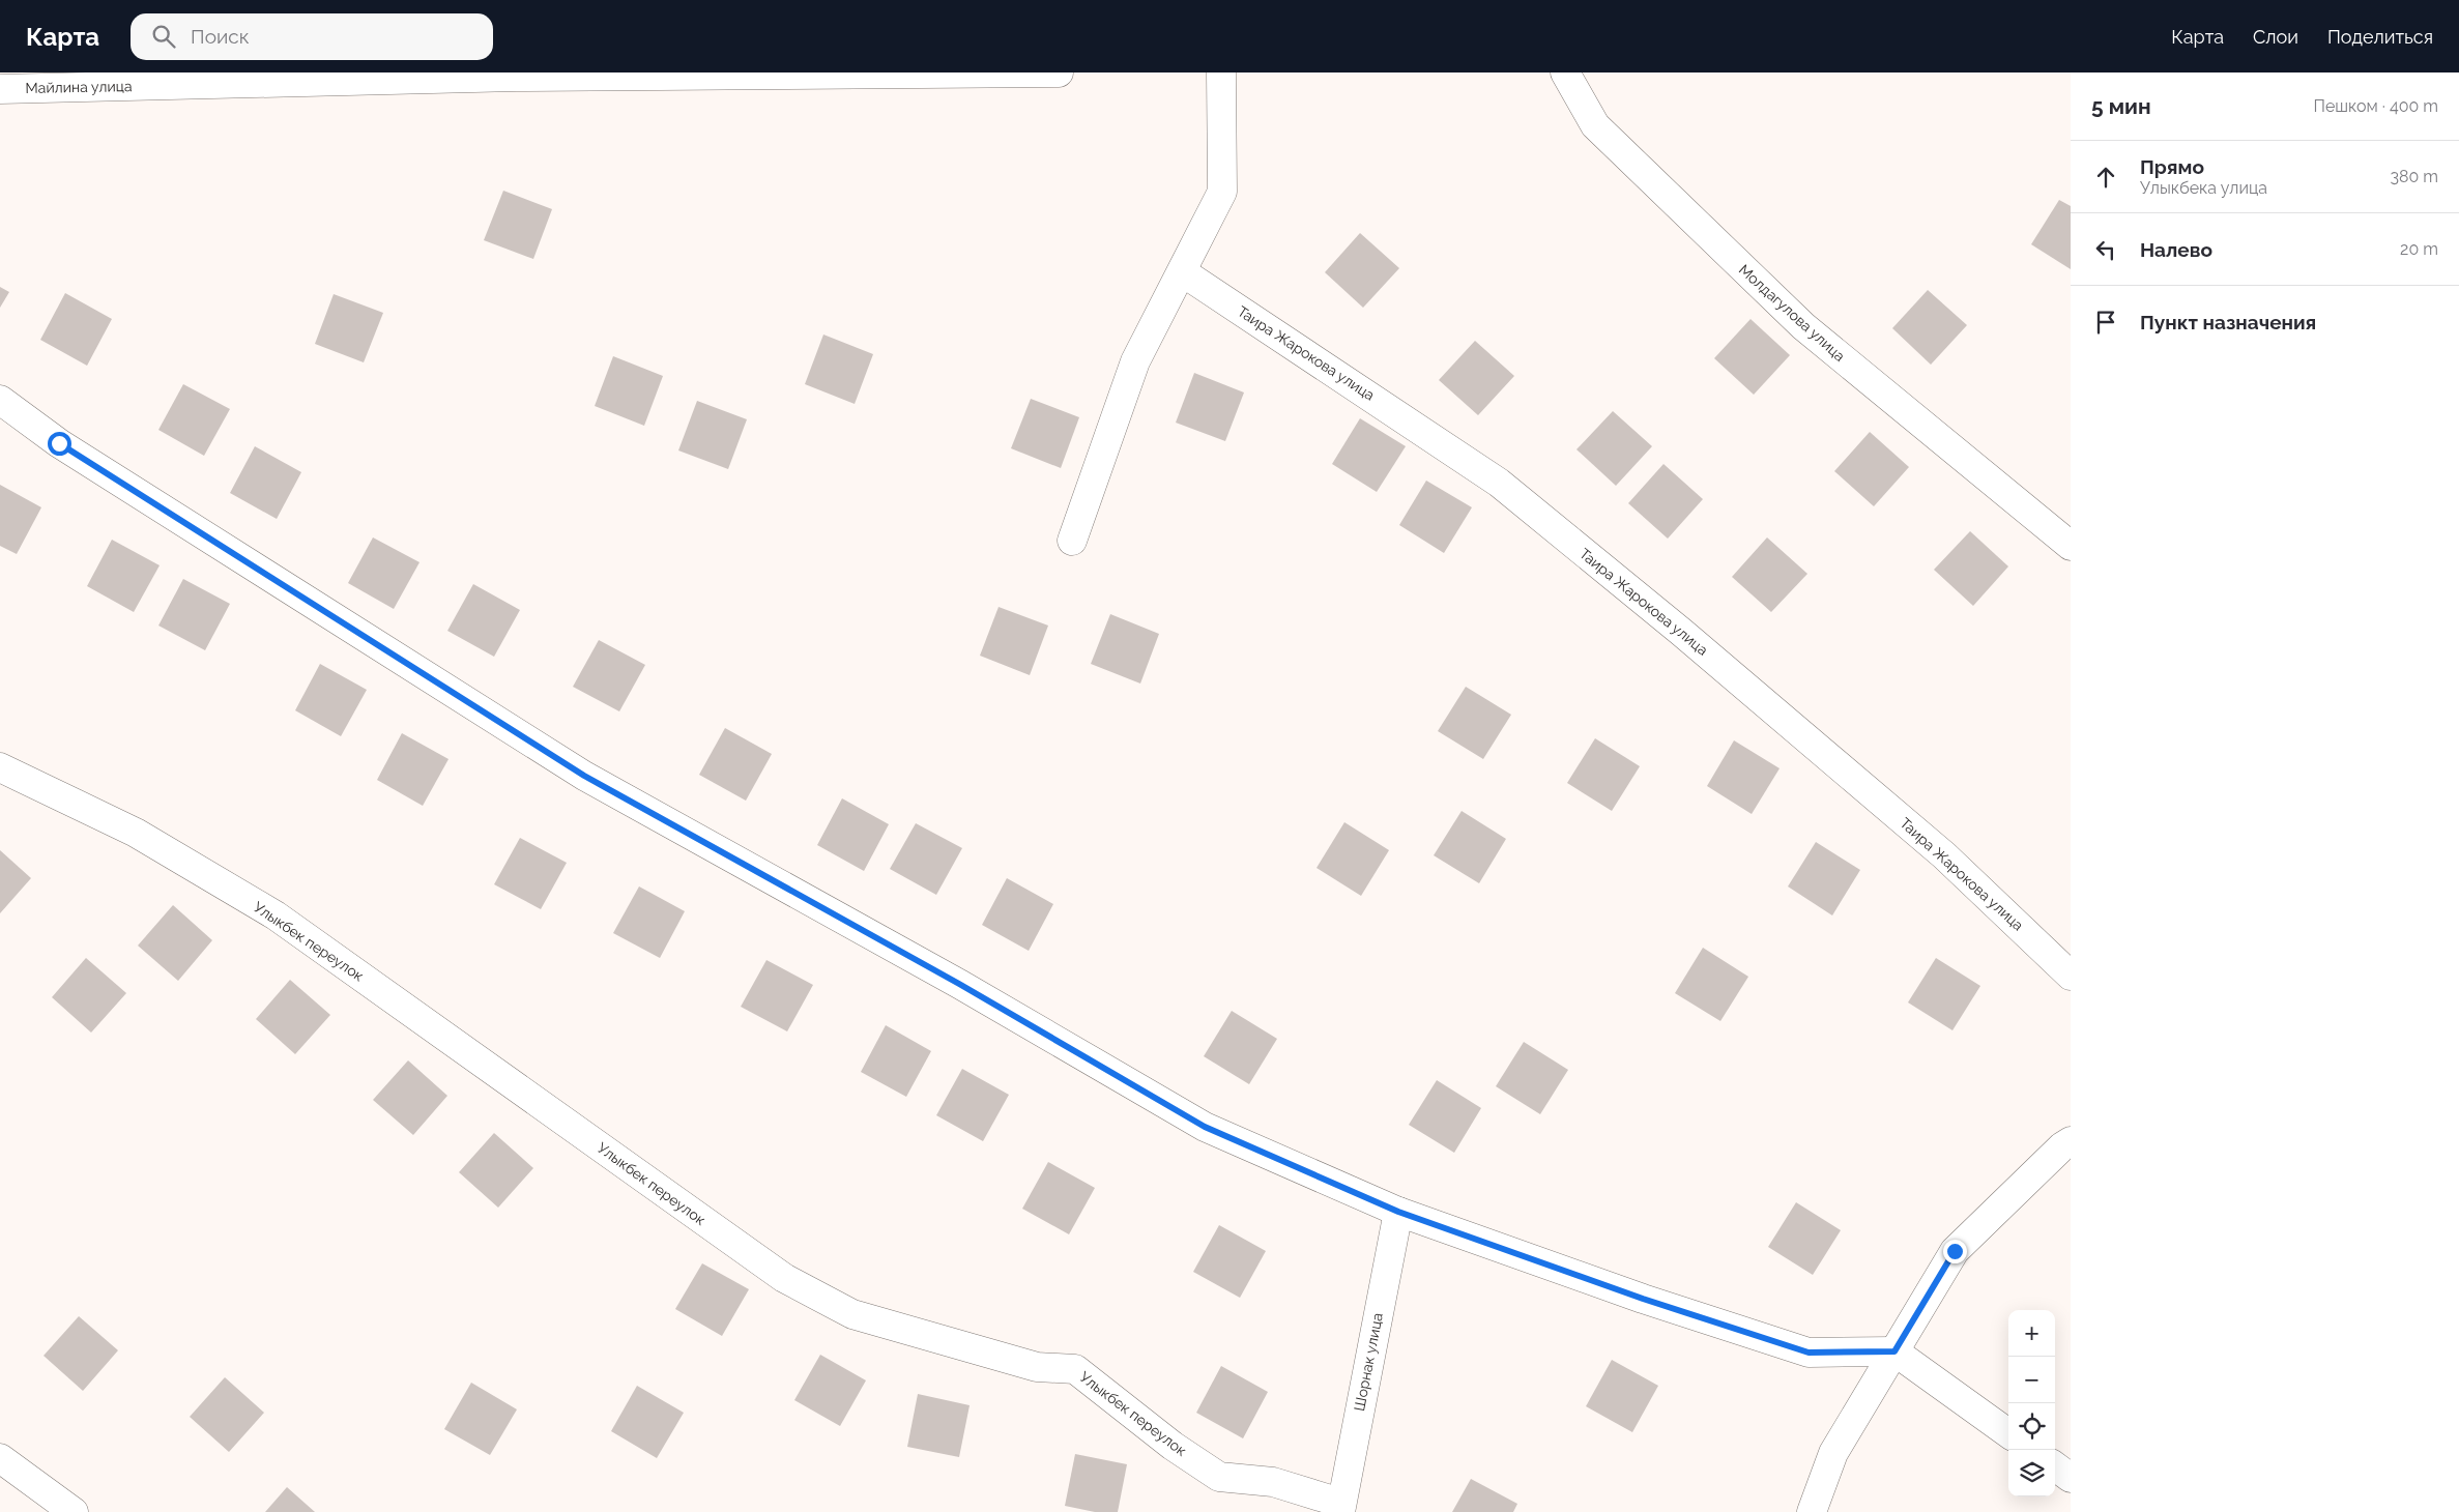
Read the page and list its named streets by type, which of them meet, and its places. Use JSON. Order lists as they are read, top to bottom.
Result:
{
  "streets": {
    "street": [
      "Майлина улица",
      "Молдагулова улица",
      "Таира Жарокова улица",
      "Улыкбек переулок",
      "Шорнак улица"
    ]
  },
  "crossings": [
    ["Улыкбек переулок", "Шорнак улица"]
  ],
  "page": {
    "header": "Карта",
    "search": "Поиск",
    "nav": ["Карта", "Слои", "Поделиться"],
    "heading": ["5 мин", "Пешком · 400 m"],
    "list": [
      ["Прямо", "Улыкбека улица", "380 m"],
      ["Налево", "20 m"],
      "Пункт назначения"
    ],
    "map_buttons": ["+", "−"]
  }
}
